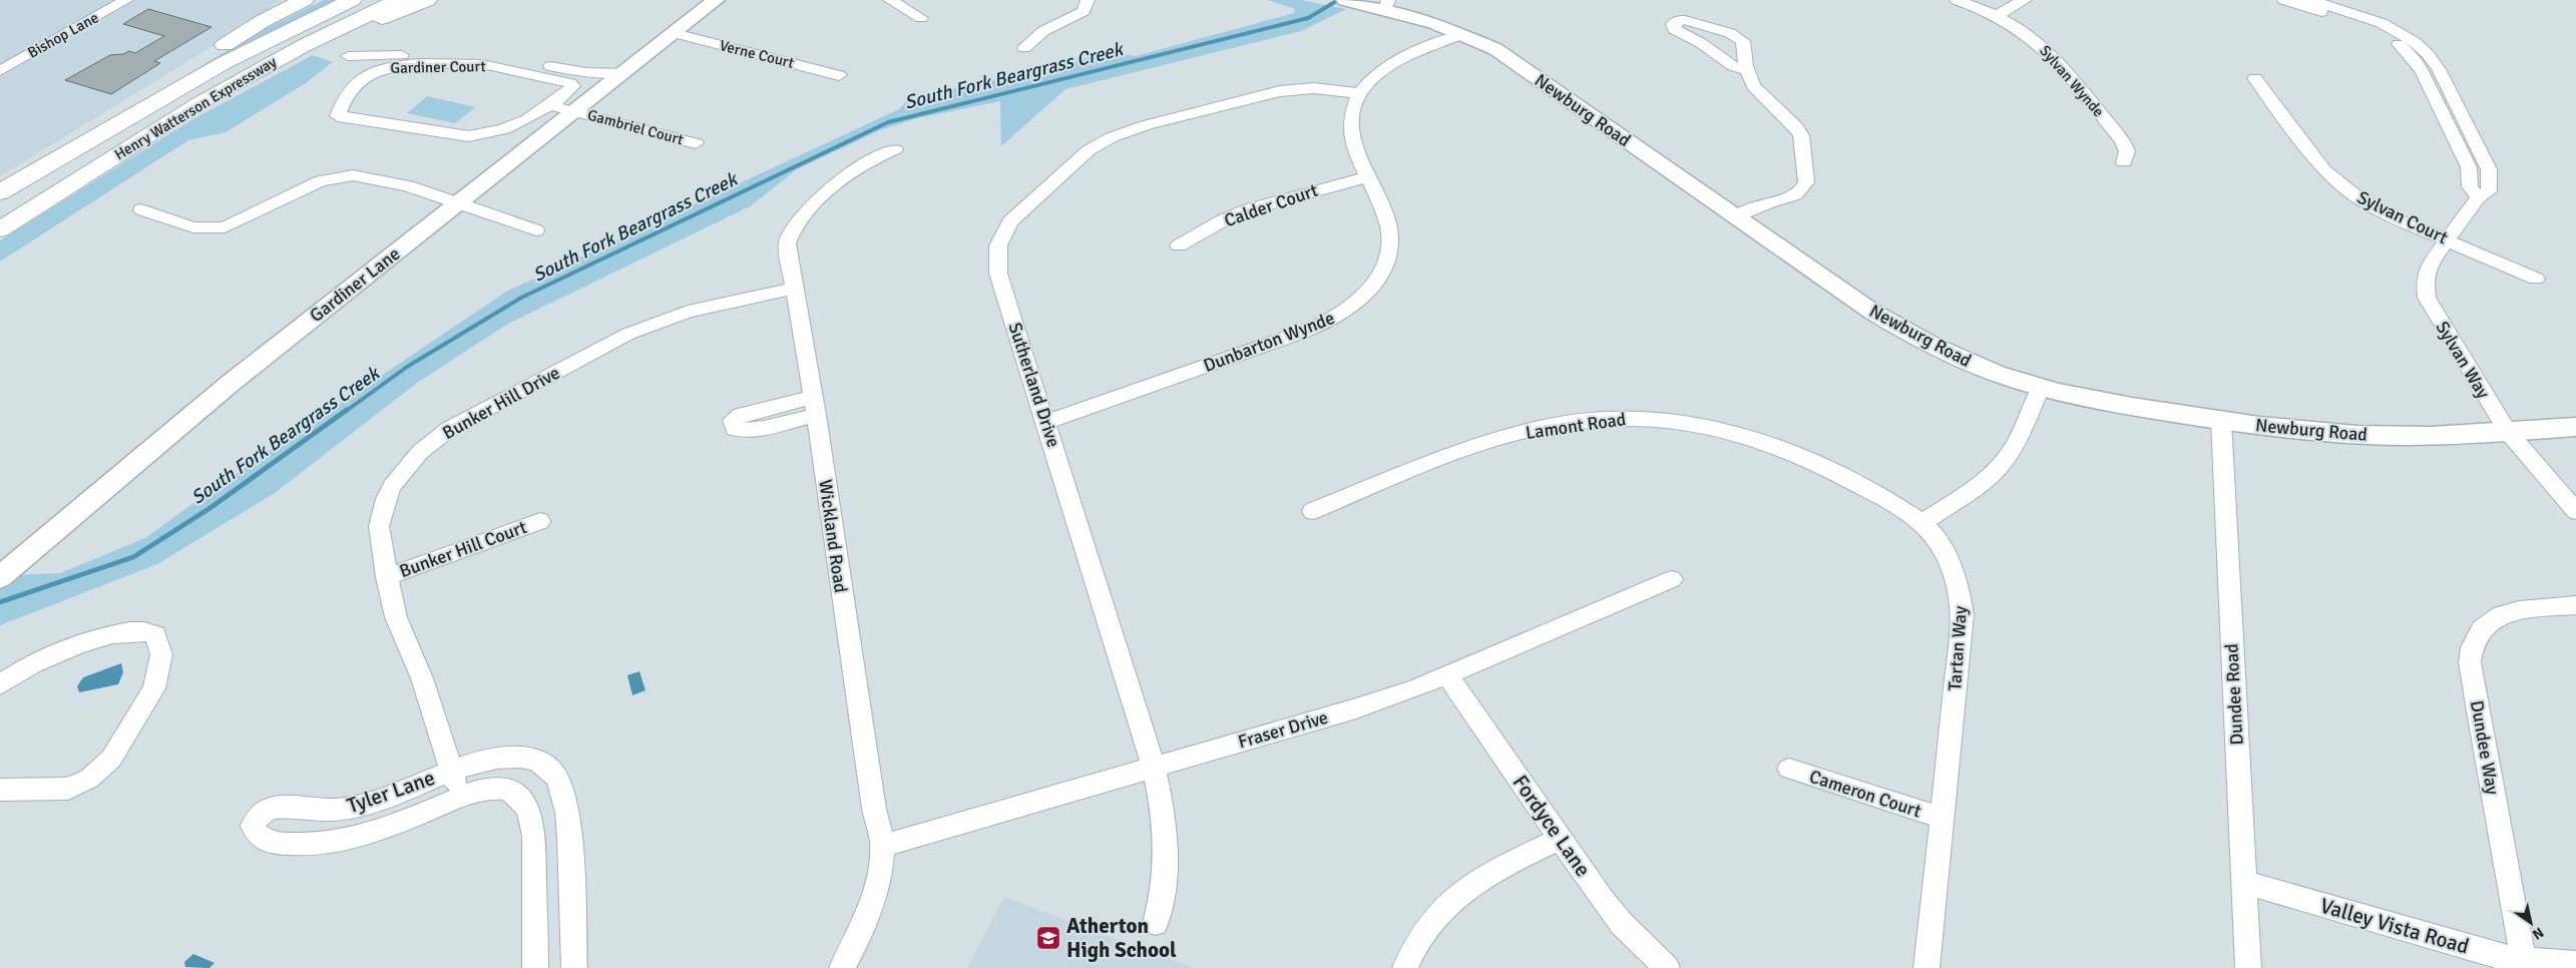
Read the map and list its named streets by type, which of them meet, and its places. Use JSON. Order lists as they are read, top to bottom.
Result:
{
  "streets": {
    "highway": ["Henry Watterson Expressway"],
    "main road": ["Newburg Road", "Gardiner Lane"],
    "street": [
      "Bishop Lane",
      "Verne Court",
      "Gardiner Court",
      "Sylvan Wynde",
      "Gambriel Court",
      "Calder Court",
      "Sylvan Court",
      "Dunbarton Wynde",
      "Sylvan Way",
      "Sutherland Drive",
      "Bunker Hill Drive",
      "Lamont Road",
      "Wickland Road",
      "Bunker Hill Court",
      "Tartan Way",
      "Dundee Road",
      "Fraser Drive",
      "Dundee Way",
      "Tyler Lane",
      "Cameron Court",
      "Fordyce Lane",
      "Valley Vista Road"
    ]
  },
  "crossings": [
    ["Verne Court", "Gardiner Lane"],
    ["Newburg Road", "Dunbarton Wynde"],
    ["Newburg Road", "Sylvan Way"],
    ["Newburg Road", "Dundee Road"],
    ["Gambriel Court", "Gardiner Lane"],
    ["Calder Court", "Dunbarton Wynde"],
    ["Sylvan Court", "Sylvan Way"],
    ["Dunbarton Wynde", "Sutherland Drive"],
    ["Sutherland Drive", "Fraser Drive"],
    ["Bunker Hill Drive", "Wickland Road"],
    ["Bunker Hill Drive", "Bunker Hill Court"],
    ["Bunker Hill Drive", "Tyler Lane"],
    ["Lamont Road", "Tartan Way"],
    ["Wickland Road", "Fraser Drive"],
    ["Tartan Way", "Cameron Court"],
    ["Dundee Road", "Valley Vista Road"],
    ["Fraser Drive", "Fordyce Lane"],
    ["Dundee Way", "Valley Vista Road"]
  ],
  "water": ["South Fork Beargrass Creek"],
  "places": {
    "school or university": ["Atherton High School"]
  },
  "north": "bottom right"
}
